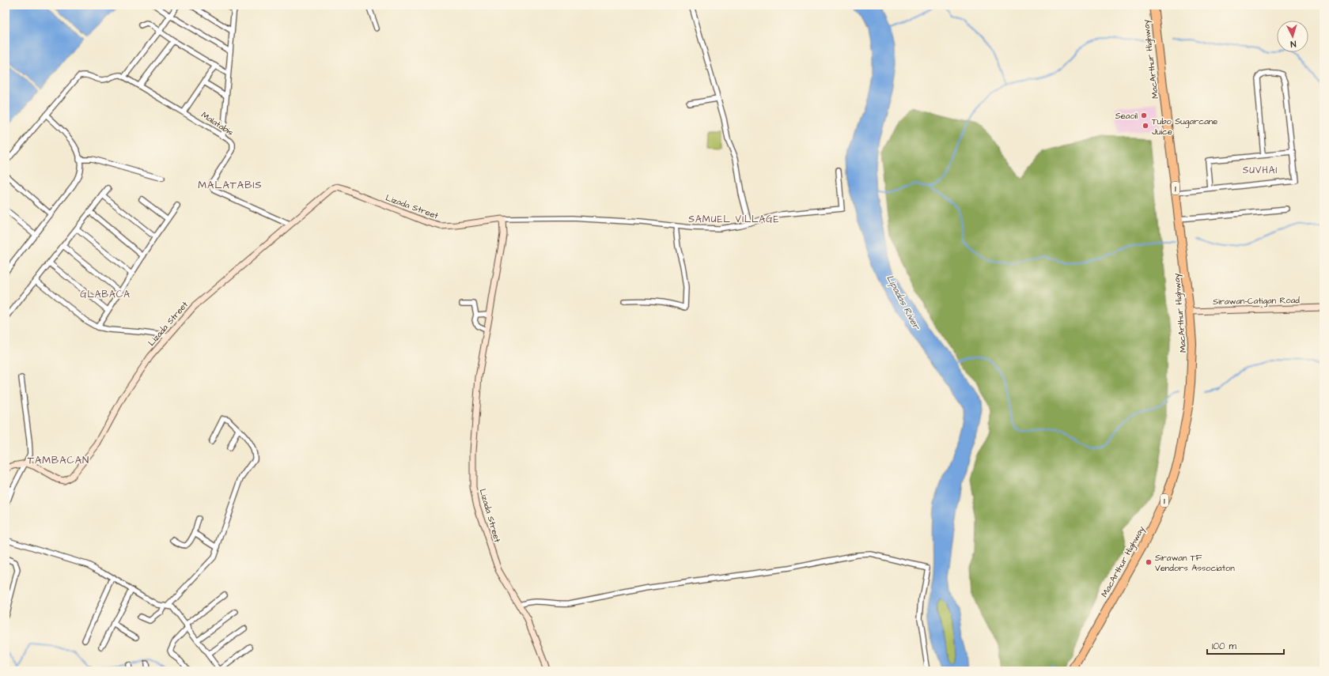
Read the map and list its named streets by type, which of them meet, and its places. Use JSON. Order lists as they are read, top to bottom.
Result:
{
  "streets": {
    "highway": ["MacArthur Highway", "1"],
    "street": ["Malatabis", "Lizada Street", "Sirawan-Catigan Road"]
  },
  "crossings": [
    ["MacArthur Highway", "Sirawan-Catigan Road"],
    ["Malatabis", "Lizada Street"]
  ],
  "districts": [
    "SUVHAI",
    "MALATABIS",
    "SAMUEL VILLAGE",
    "GLABACA",
    "TAMBACAN"
  ],
  "water": ["Lipadas River"],
  "places": ["Seaoil", "Tubo Sugarcane Juice", "Sirawan TF Vendors Associaton"],
  "scale_bar": "100 m",
  "north": "bottom"
}
